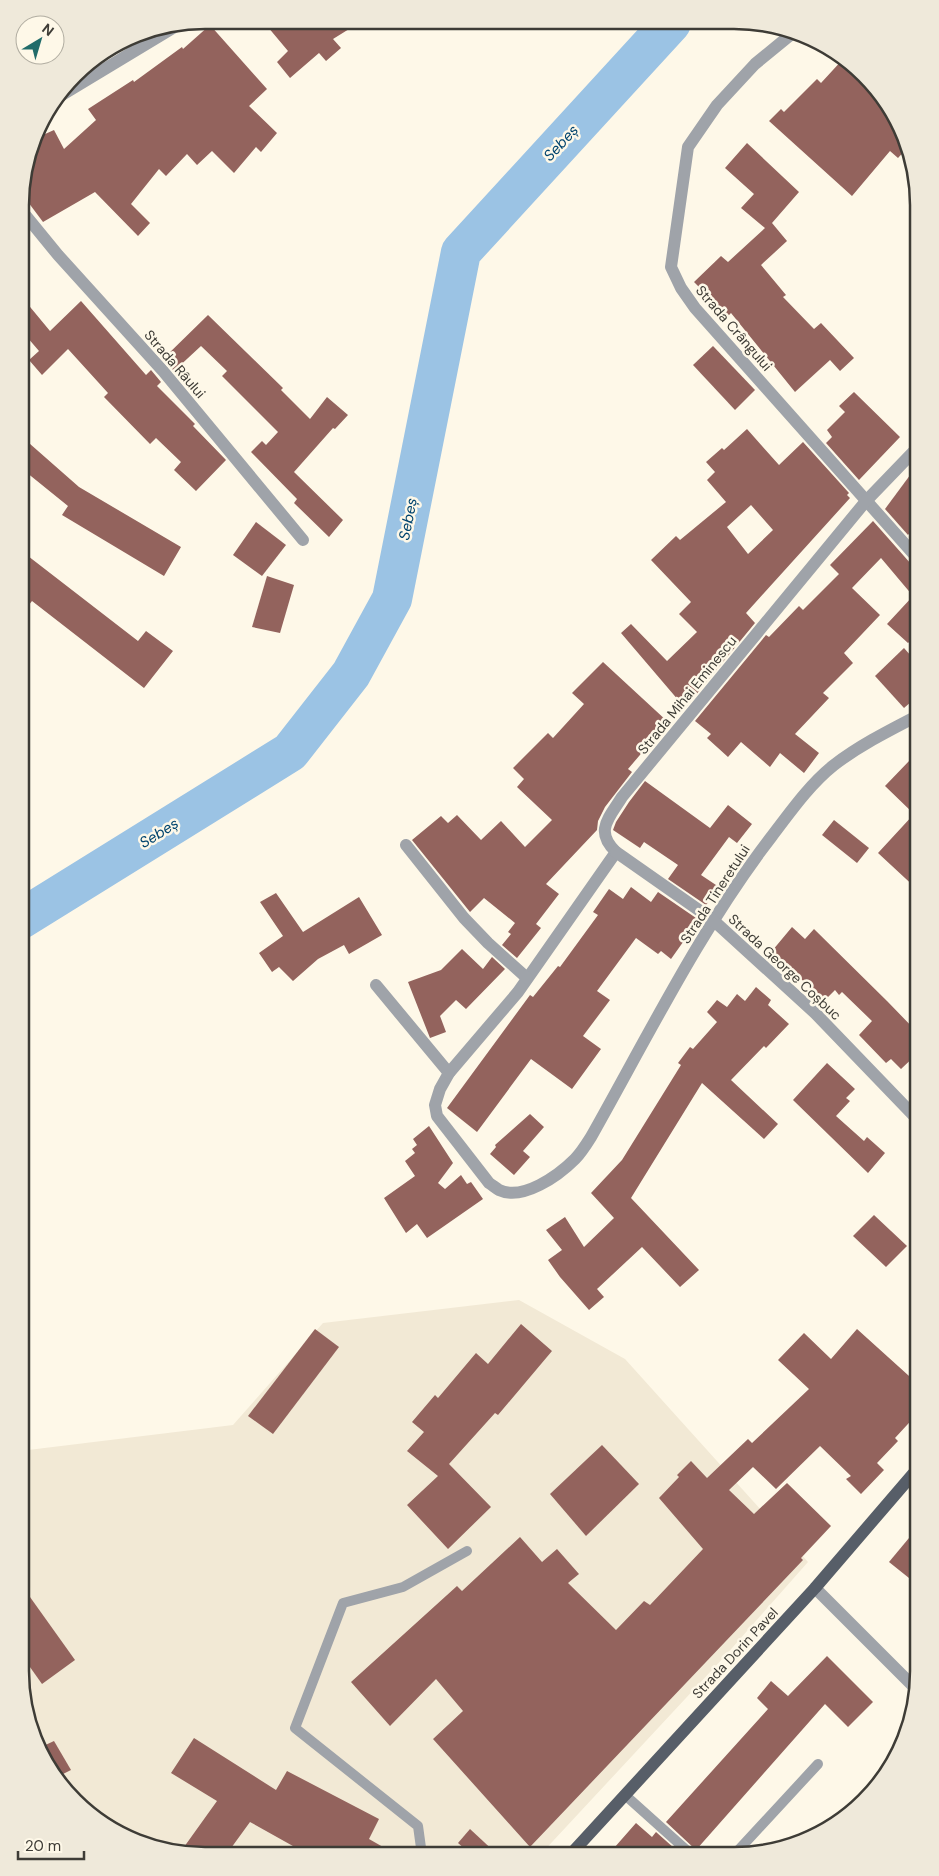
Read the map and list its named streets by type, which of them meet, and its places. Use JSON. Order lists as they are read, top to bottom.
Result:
{
  "streets": {
    "main road": ["Strada Dorin Pavel"],
    "street": [
      "Strada Crângului",
      "Strada Râului",
      "Strada Mihai Eminescu",
      "Strada Tineretului",
      "Strada George Coșbuc"
    ]
  },
  "crossings": [
    ["Strada Crângului", "Strada Mihai Eminescu"],
    ["Strada Mihai Eminescu", "Strada George Coșbuc"],
    ["Strada Tineretului", "Strada George Coșbuc"]
  ],
  "water": ["Sebeș"],
  "scale_bar": "20 m",
  "north": "top right"
}
